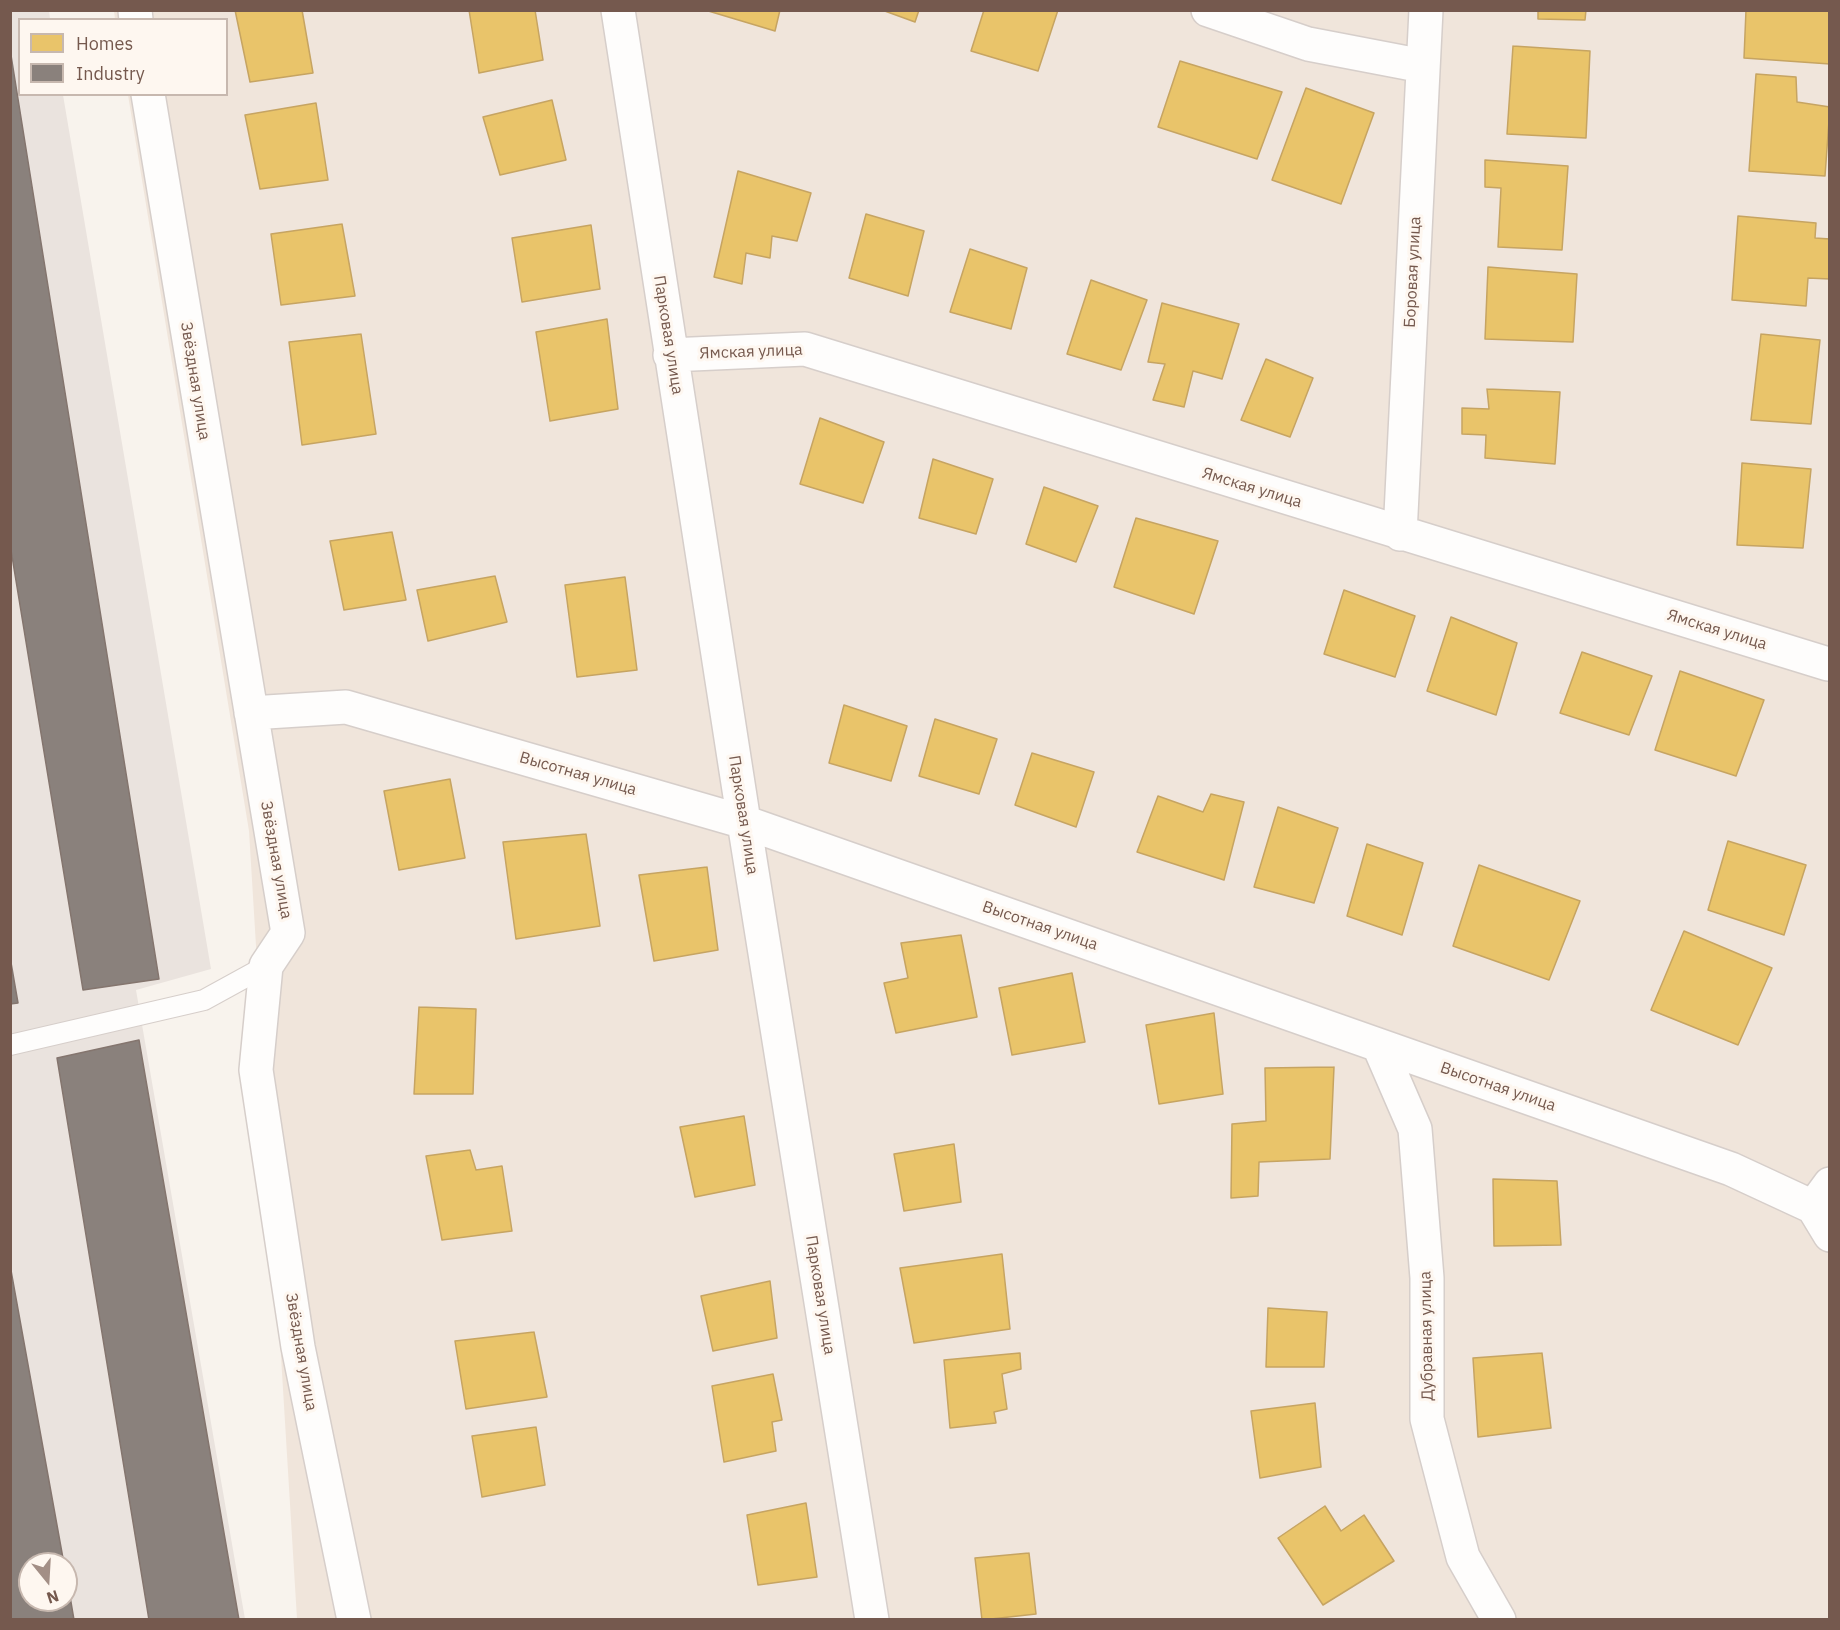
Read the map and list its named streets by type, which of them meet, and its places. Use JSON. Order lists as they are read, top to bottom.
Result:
{
  "streets": {
    "street": [
      "Боровая улица",
      "Парковая улица",
      "Ямская улица",
      "Звёздная улица",
      "Высотная улица",
      "Дубравная улица"
    ]
  },
  "crossings": [
    ["Боровая улица", "Ямская улица"],
    ["Парковая улица", "Ямская улица"],
    ["Парковая улица", "Высотная улица"],
    ["Звёздная улица", "Высотная улица"],
    ["Высотная улица", "Дубравная улица"]
  ],
  "legend": ["Homes", "Industry"],
  "north": "bottom"
}
